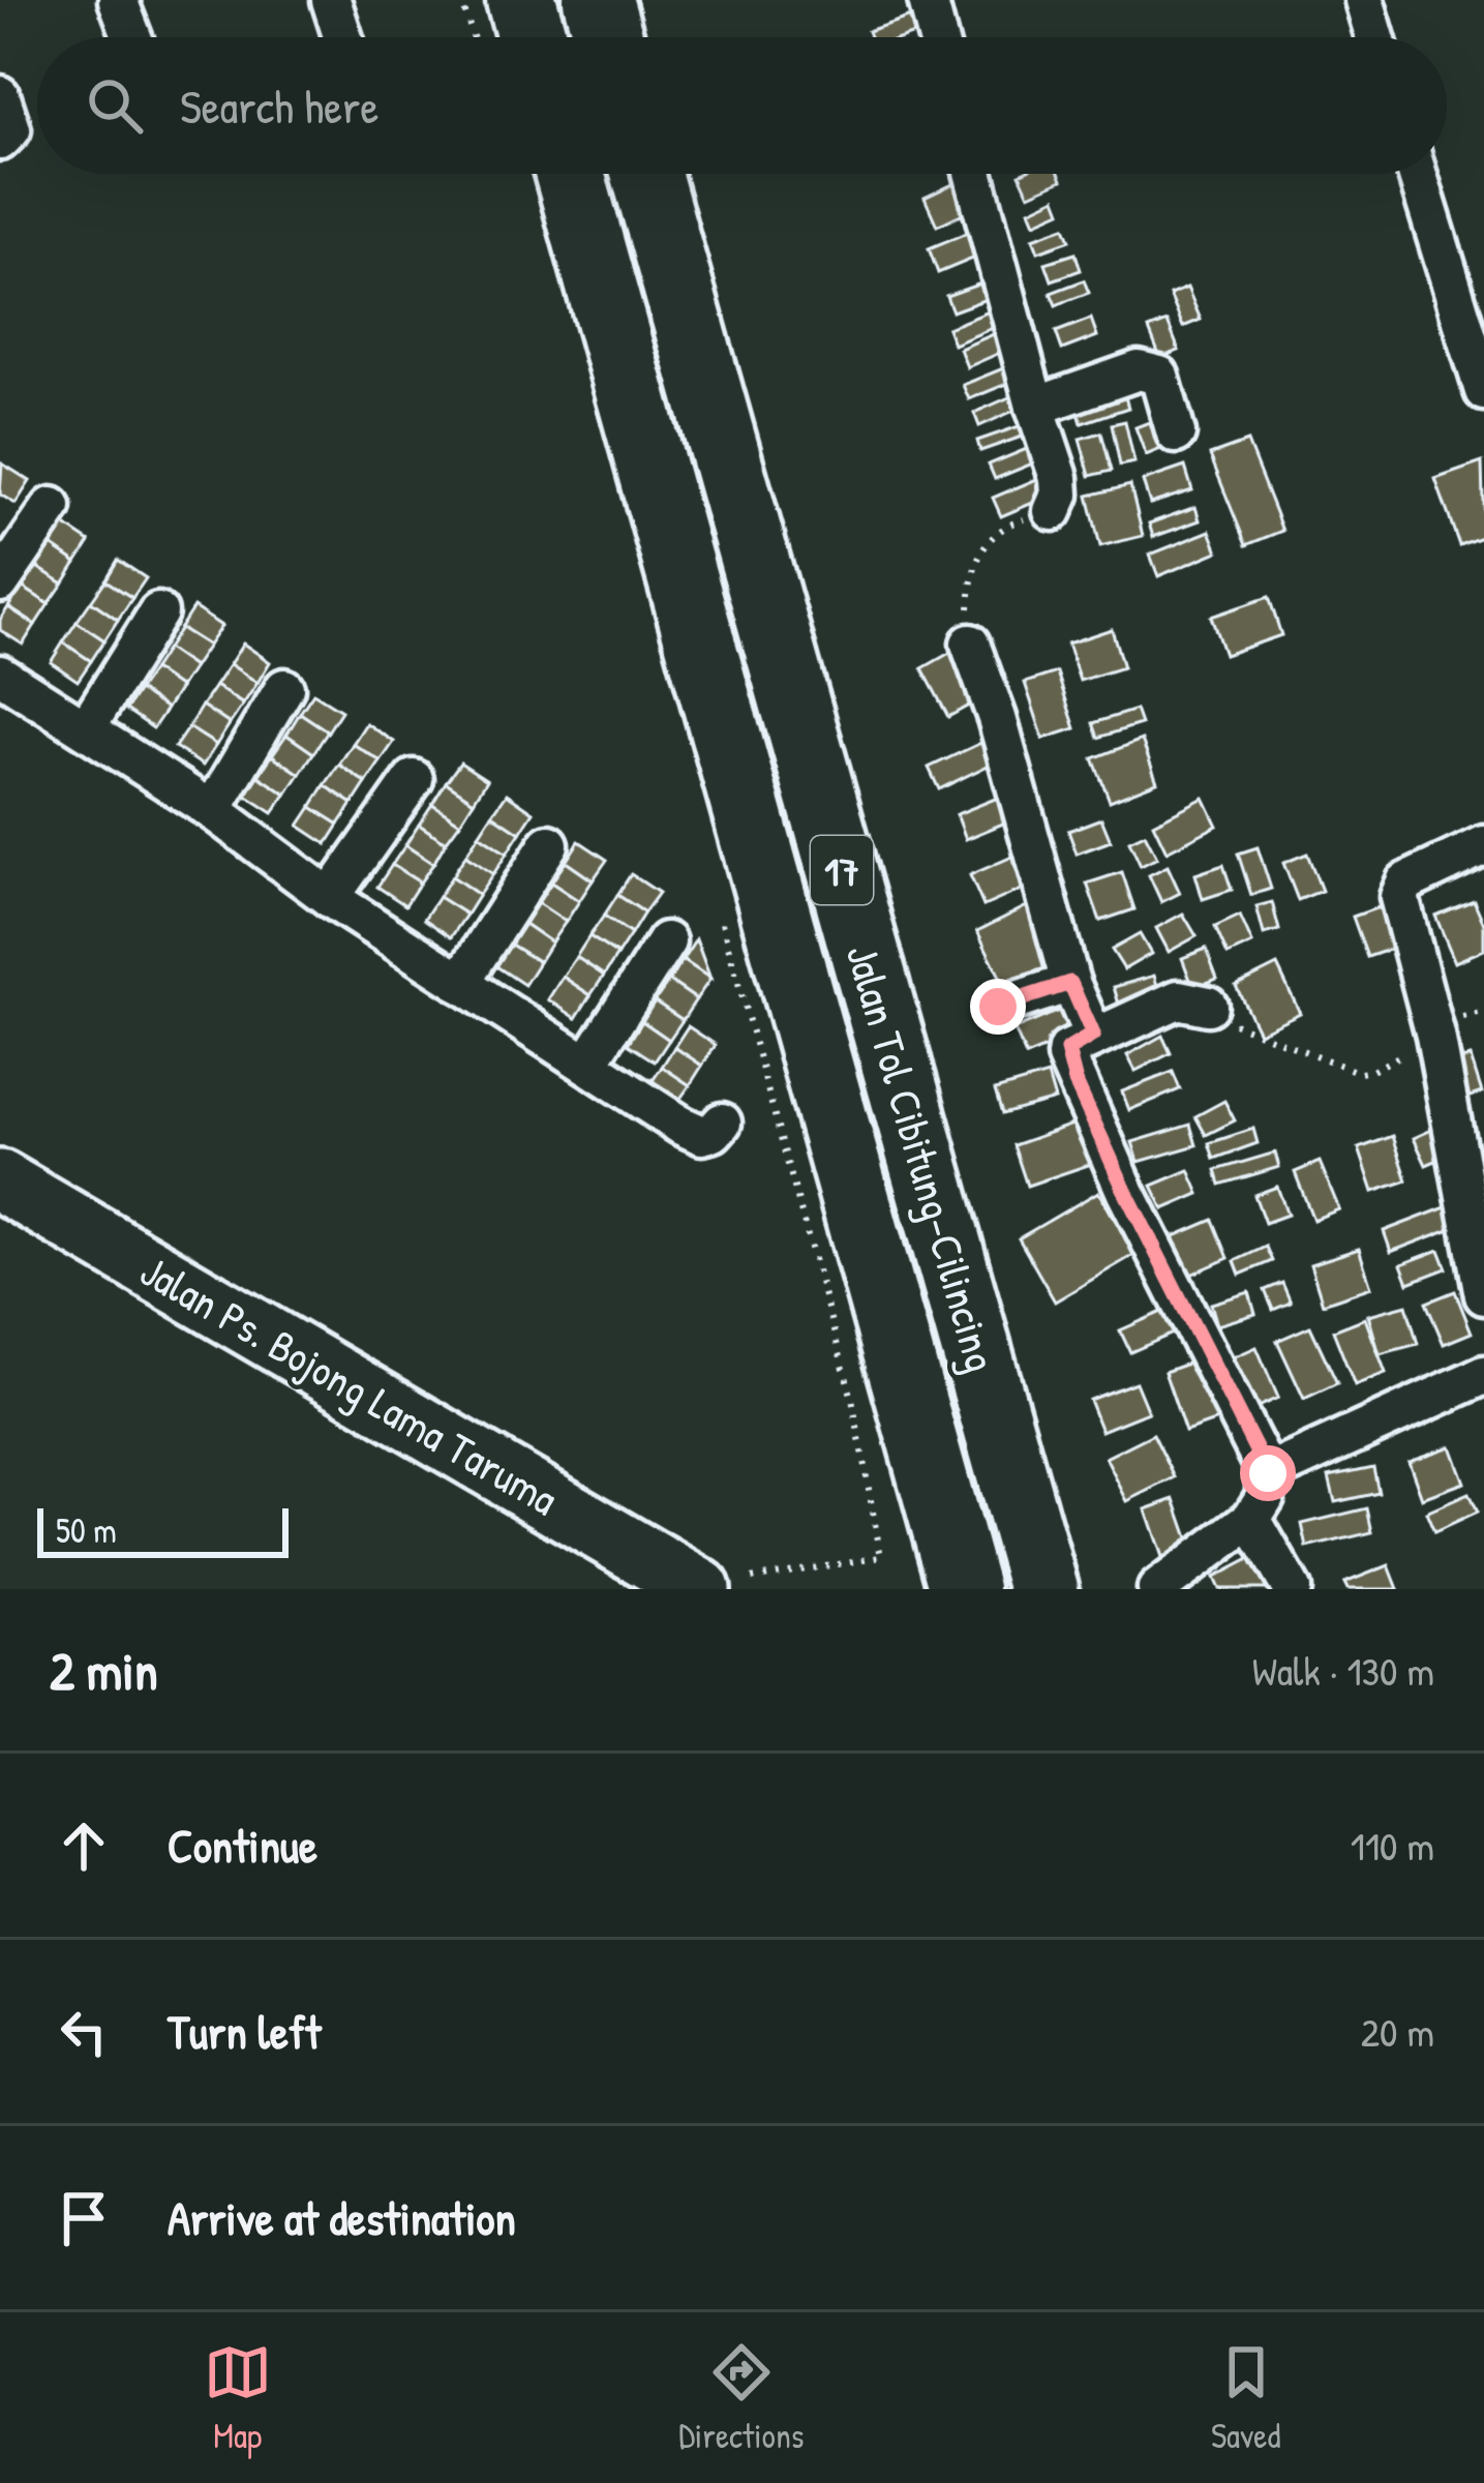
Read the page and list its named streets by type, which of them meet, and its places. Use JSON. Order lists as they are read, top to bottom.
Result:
{
  "streets": {
    "highway": ["17", "Jalan Tol Cibitung–Cilincing"],
    "main road": ["Jalan Ps. Bojong Lama Taruma"]
  },
  "scale_bar": "50 m",
  "page": {
    "search": "Search here",
    "scale": "50 m",
    "heading": ["2 min", "Walk · 130 m"],
    "list": [
      ["Continue", "110 m"],
      ["Turn left", "20 m"],
      "Arrive at destination"
    ],
    "nav": ["Map", "Directions", "Saved"]
  }
}
